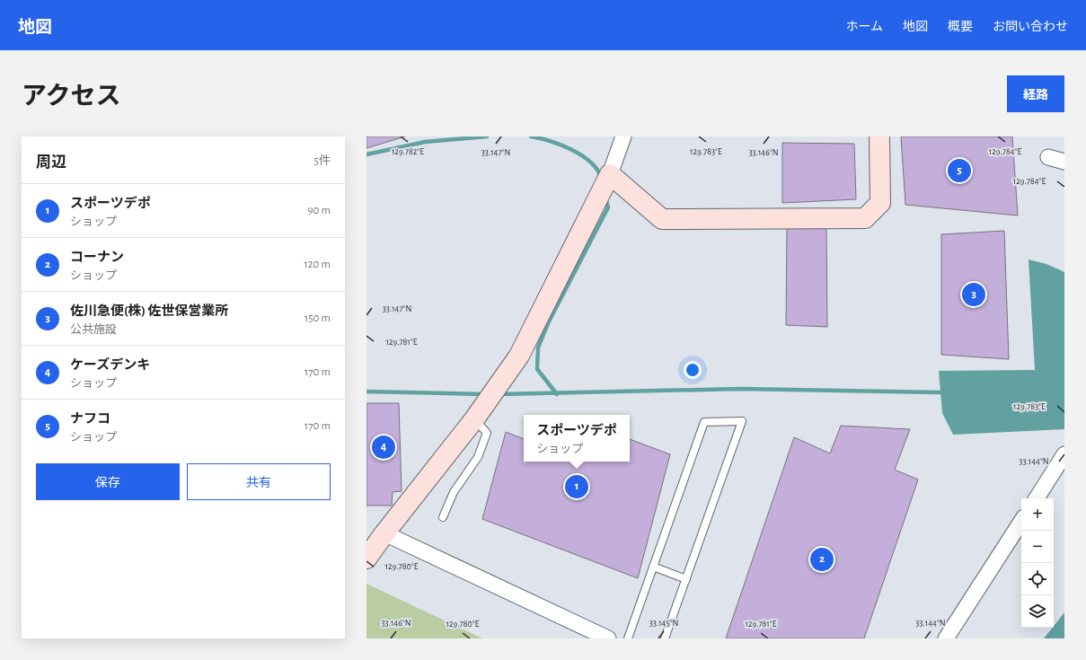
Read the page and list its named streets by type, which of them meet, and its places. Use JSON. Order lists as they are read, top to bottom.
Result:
{
  "page": {
    "header": "地図",
    "nav": [
      "ホーム",
      "地図",
      "概要",
      "お問い合わせ"
    ],
    "title": "アクセス",
    "buttons": [
      "経路",
      ["保存", "共有"]
    ],
    "heading": ["周辺", "5件"],
    "pins": [
      "5",
      "3",
      "4",
      "1",
      "2"
    ],
    "list": [
      {
        "mark": "1",
        "name": "スポーツデポ",
        "note": "ショップ",
        "value": "90 m"
      },
      {
        "mark": "2",
        "name": "コーナン",
        "note": "ショップ",
        "value": "120 m"
      },
      {
        "mark": "3",
        "name": "佐川急便(株) 佐世保営業所",
        "note": "公共施設",
        "value": "150 m"
      },
      {
        "mark": "4",
        "name": "ケーズデンキ",
        "note": "ショップ",
        "value": "170 m"
      },
      {
        "mark": "5",
        "name": "ナフコ",
        "note": "ショップ",
        "value": "170 m"
      }
    ],
    "popup": ["スポーツデポ", "ショップ"],
    "map_buttons": ["+", "−"]
  },
  "coordinates": [
    "129.782°E",
    "129.783°E",
    "129.784°E",
    "33.147°N",
    "33.146°N",
    "129.781°E",
    "33.144°N",
    "129.780°E",
    "33.145°N"
  ]
}
